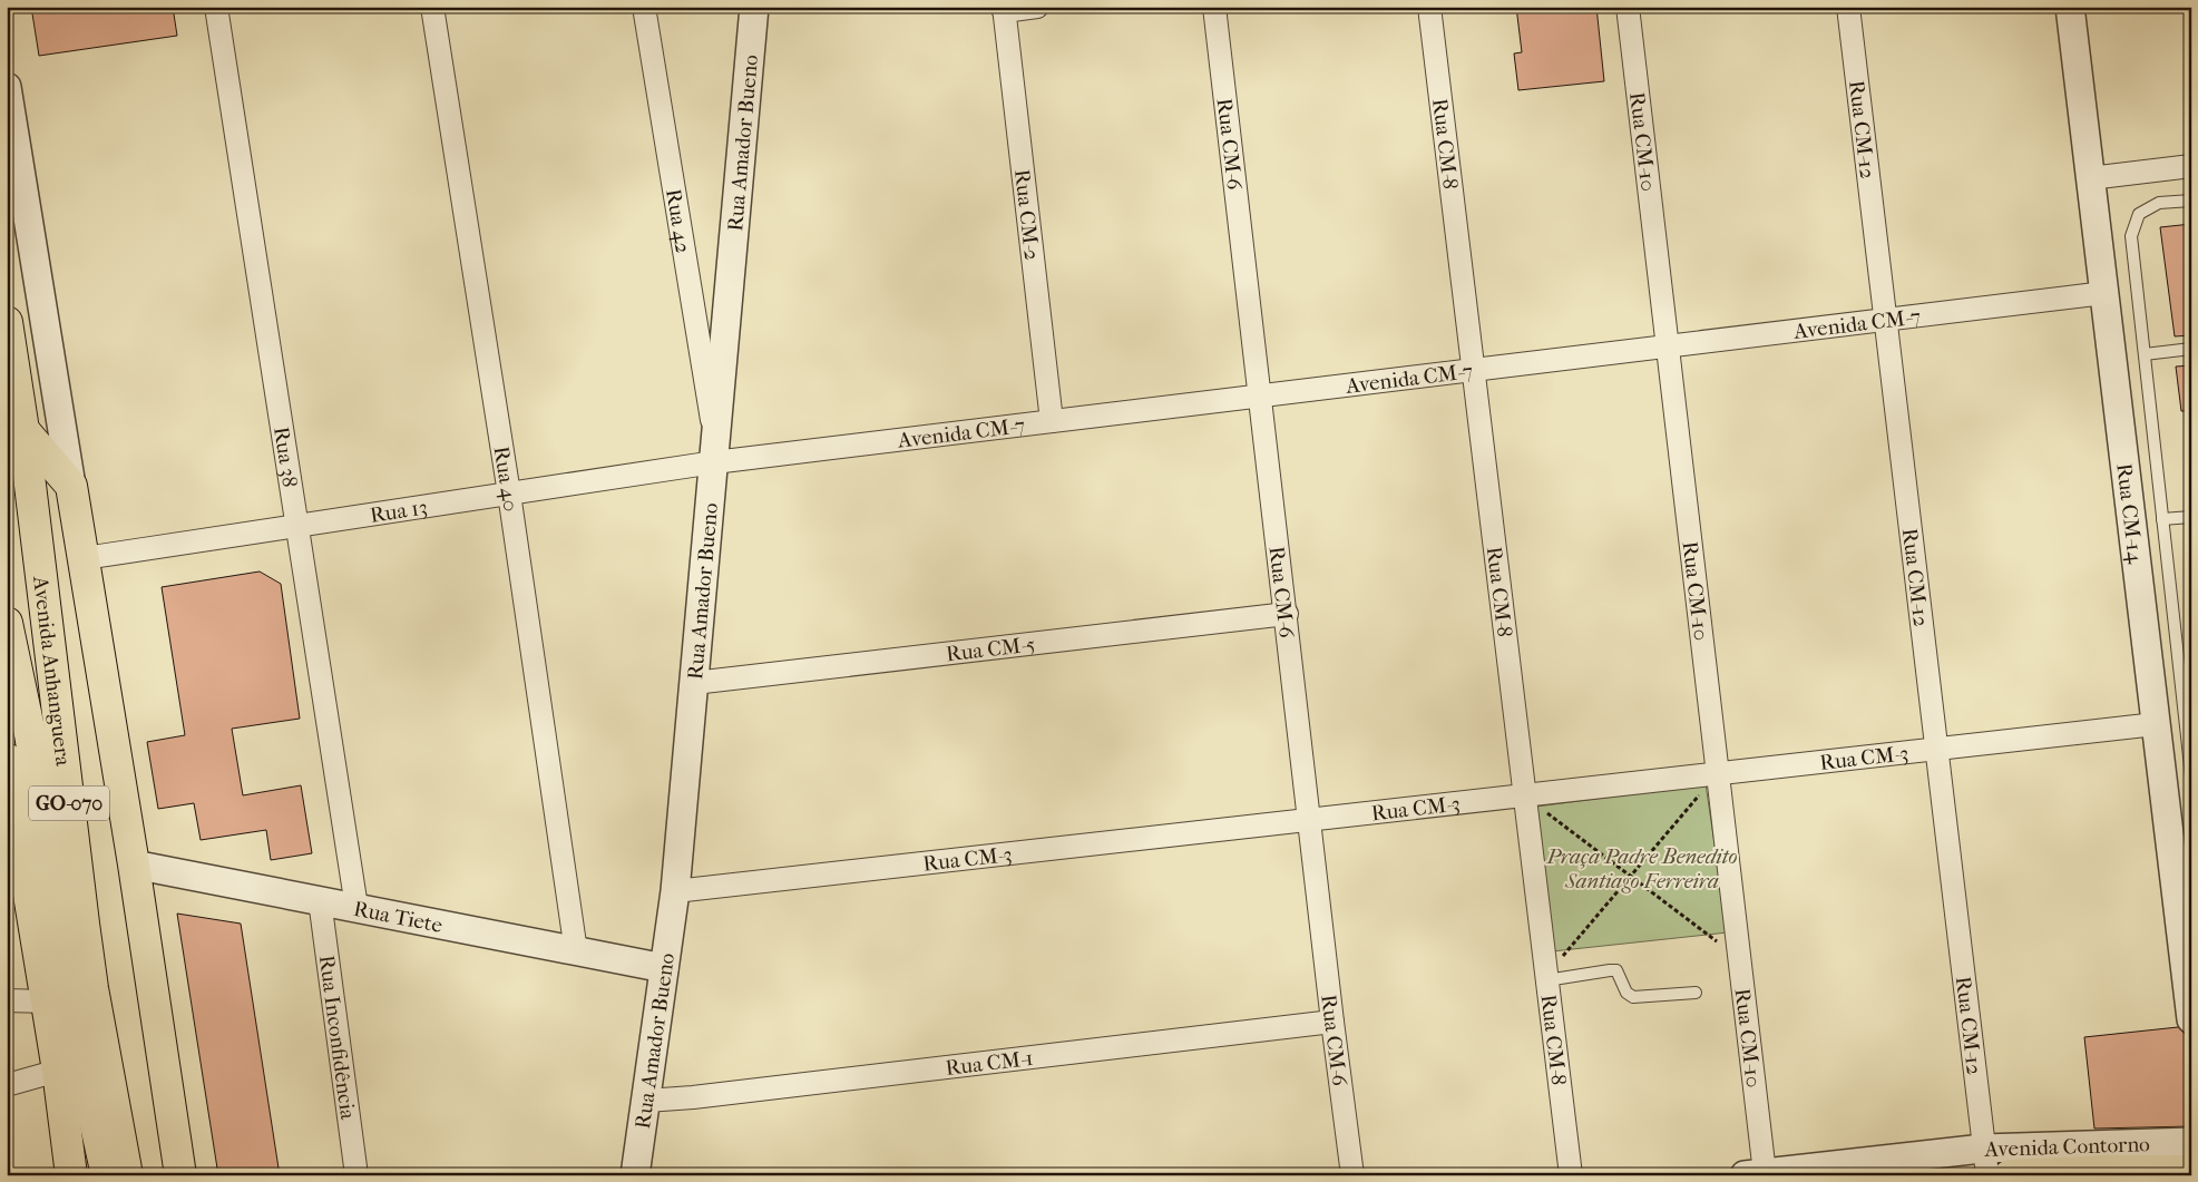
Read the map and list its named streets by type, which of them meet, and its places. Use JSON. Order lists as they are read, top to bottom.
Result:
{
  "streets": {
    "highway": ["Avenida Anhanguera", "GO-070"],
    "street": [
      "Rua CM-12",
      "Rua CM-10",
      "Rua Amador Bueno",
      "Rua CM-6",
      "Rua CM-8",
      "Rua CM-2",
      "Rua 42",
      "Avenida CM-7",
      "Rua 38",
      "Rua 40",
      "Rua 13",
      "Rua CM-14",
      "Rua CM-5",
      "Rua CM-3",
      "Rua Tiete",
      "Rua Inconfidência",
      "Rua CM-1",
      "Avenida Contorno"
    ]
  },
  "crossings": [
    ["Rua CM-12", "Avenida CM-7"],
    ["Rua CM-12", "Rua CM-3"],
    ["Rua CM-12", "Avenida Contorno"],
    ["Rua CM-10", "Avenida CM-7"],
    ["Rua CM-10", "Rua CM-3"],
    ["Rua CM-10", "Avenida Contorno"],
    ["Rua Amador Bueno", "Rua 42"],
    ["Rua Amador Bueno", "Avenida CM-7"],
    ["Rua Amador Bueno", "Rua 13"],
    ["Rua Amador Bueno", "Rua CM-5"],
    ["Rua Amador Bueno", "Rua CM-3"],
    ["Rua Amador Bueno", "Rua Tiete"],
    ["Rua Amador Bueno", "Rua CM-1"],
    ["Rua CM-6", "Avenida CM-7"],
    ["Rua CM-6", "Rua CM-5"],
    ["Rua CM-6", "Rua CM-3"],
    ["Rua CM-6", "Rua CM-1"],
    ["Rua CM-8", "Avenida CM-7"],
    ["Rua CM-8", "Rua CM-3"],
    ["Rua CM-2", "Avenida CM-7"],
    ["Avenida CM-7", "Rua 13"],
    ["Avenida CM-7", "Rua CM-14"],
    ["Rua 38", "Rua 13"],
    ["Rua 38", "Rua Tiete"],
    ["Rua 40", "Rua 13"],
    ["Rua 40", "Rua Tiete"],
    ["Rua CM-14", "Rua CM-3"],
    ["Rua Tiete", "Rua Inconfidência"]
  ],
  "parks": ["Praça Padre Benedito Santiago Ferreira"]
}
